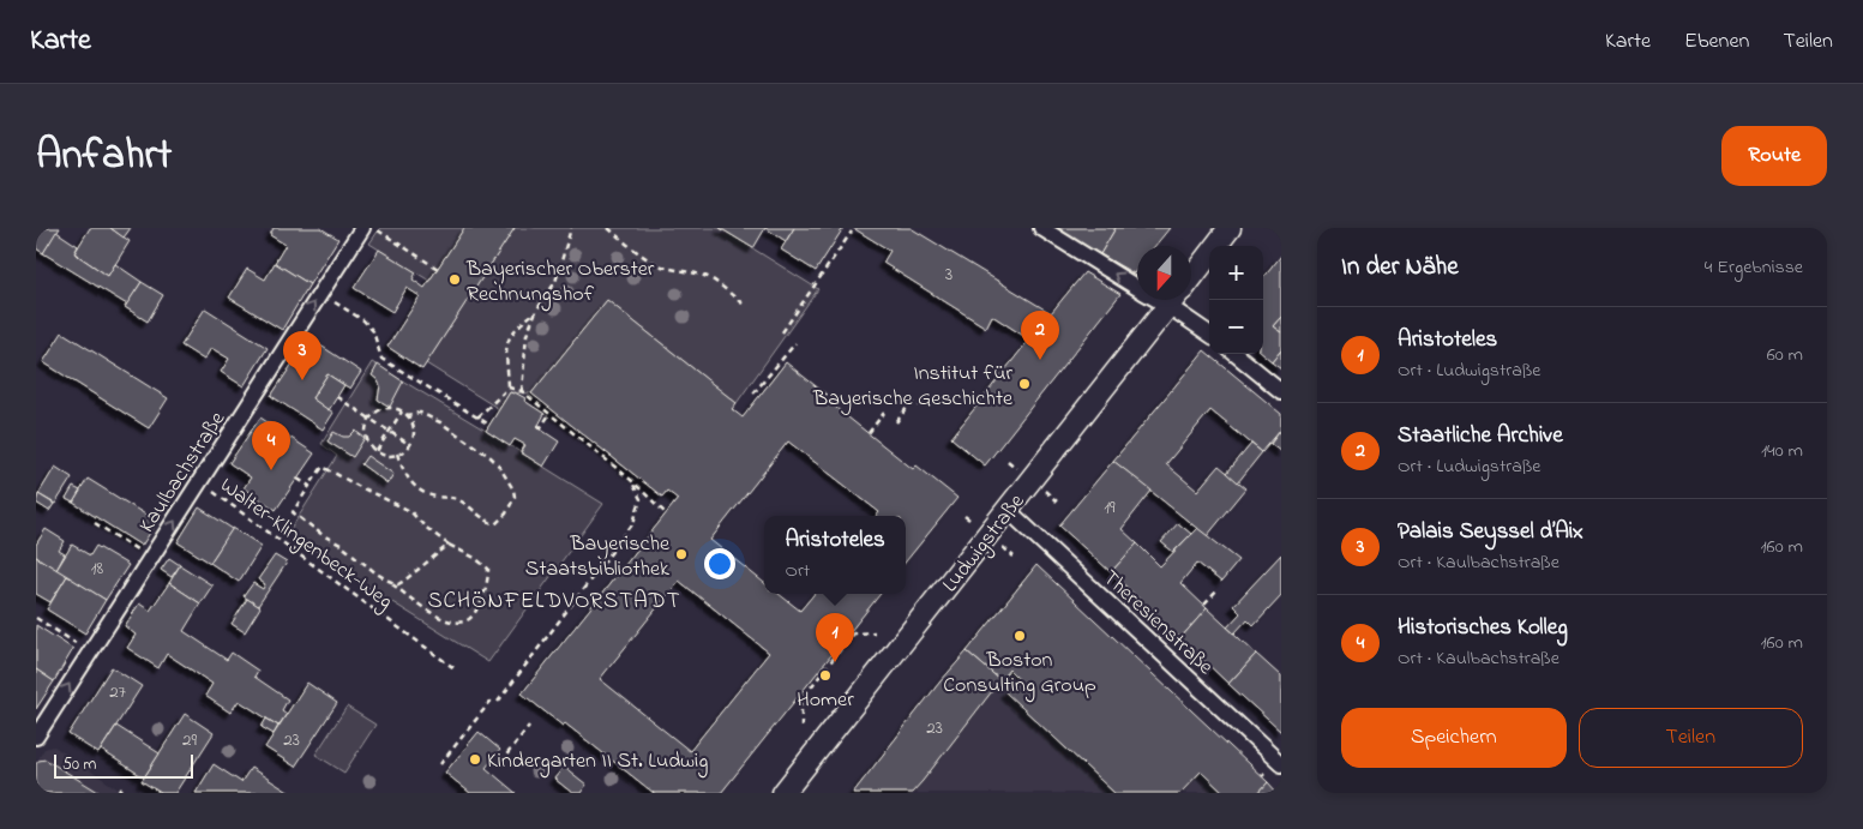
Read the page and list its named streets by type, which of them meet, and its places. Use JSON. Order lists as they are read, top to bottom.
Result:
{
  "streets": {
    "main road": ["Ludwigstraße"],
    "street": ["Kaulbachstraße", "Theresienstraße"],
    "path": ["Walter-Klingenbeck-Weg"]
  },
  "crossings": [
    ["Kaulbachstraße", "Walter-Klingenbeck-Weg"],
    ["Ludwigstraße", "Theresienstraße"]
  ],
  "one_way": ["Kaulbachstraße"],
  "districts": ["SCHÖNFELDVORSTADT"],
  "places": [
    "Bayerischer Oberster Rechnungshof",
    "Institut für Bayerische Geschichte",
    "Bayerische Staatsbibliothek",
    "Boston Consulting Group",
    "Homer",
    "Kindergarten II St. Ludwig"
  ],
  "house_numbers": [
    "3",
    "19",
    "18",
    "27",
    "23",
    "29",
    "23"
  ],
  "scale_bar": "50 m",
  "north": "bottom",
  "page": {
    "header": "Karte",
    "nav": ["Karte", "Ebenen", "Teilen"],
    "title": "Anfahrt",
    "buttons": [
      "Route",
      ["Speichern", "Teilen"]
    ],
    "heading": ["In der Nähe", "4 Ergebnisse"],
    "map_buttons": ["+", "−"],
    "list": [
      {
        "mark": "1",
        "name": "Aristoteles",
        "note": "Ort · Ludwigstraße",
        "value": "60 m"
      },
      {
        "mark": "2",
        "name": "Staatliche Archive",
        "note": "Ort · Ludwigstraße",
        "value": "140 m"
      },
      {
        "mark": "3",
        "name": "Palais Seyssel d’Aix",
        "note": "Ort · Kaulbachstraße",
        "value": "160 m"
      },
      {
        "mark": "4",
        "name": "Historisches Kolleg",
        "note": "Ort · Kaulbachstraße",
        "value": "160 m"
      }
    ],
    "pins": [
      "2",
      "3",
      "4",
      "1"
    ],
    "popup": ["Aristoteles", "Ort"],
    "scale": "50 m"
  }
}
